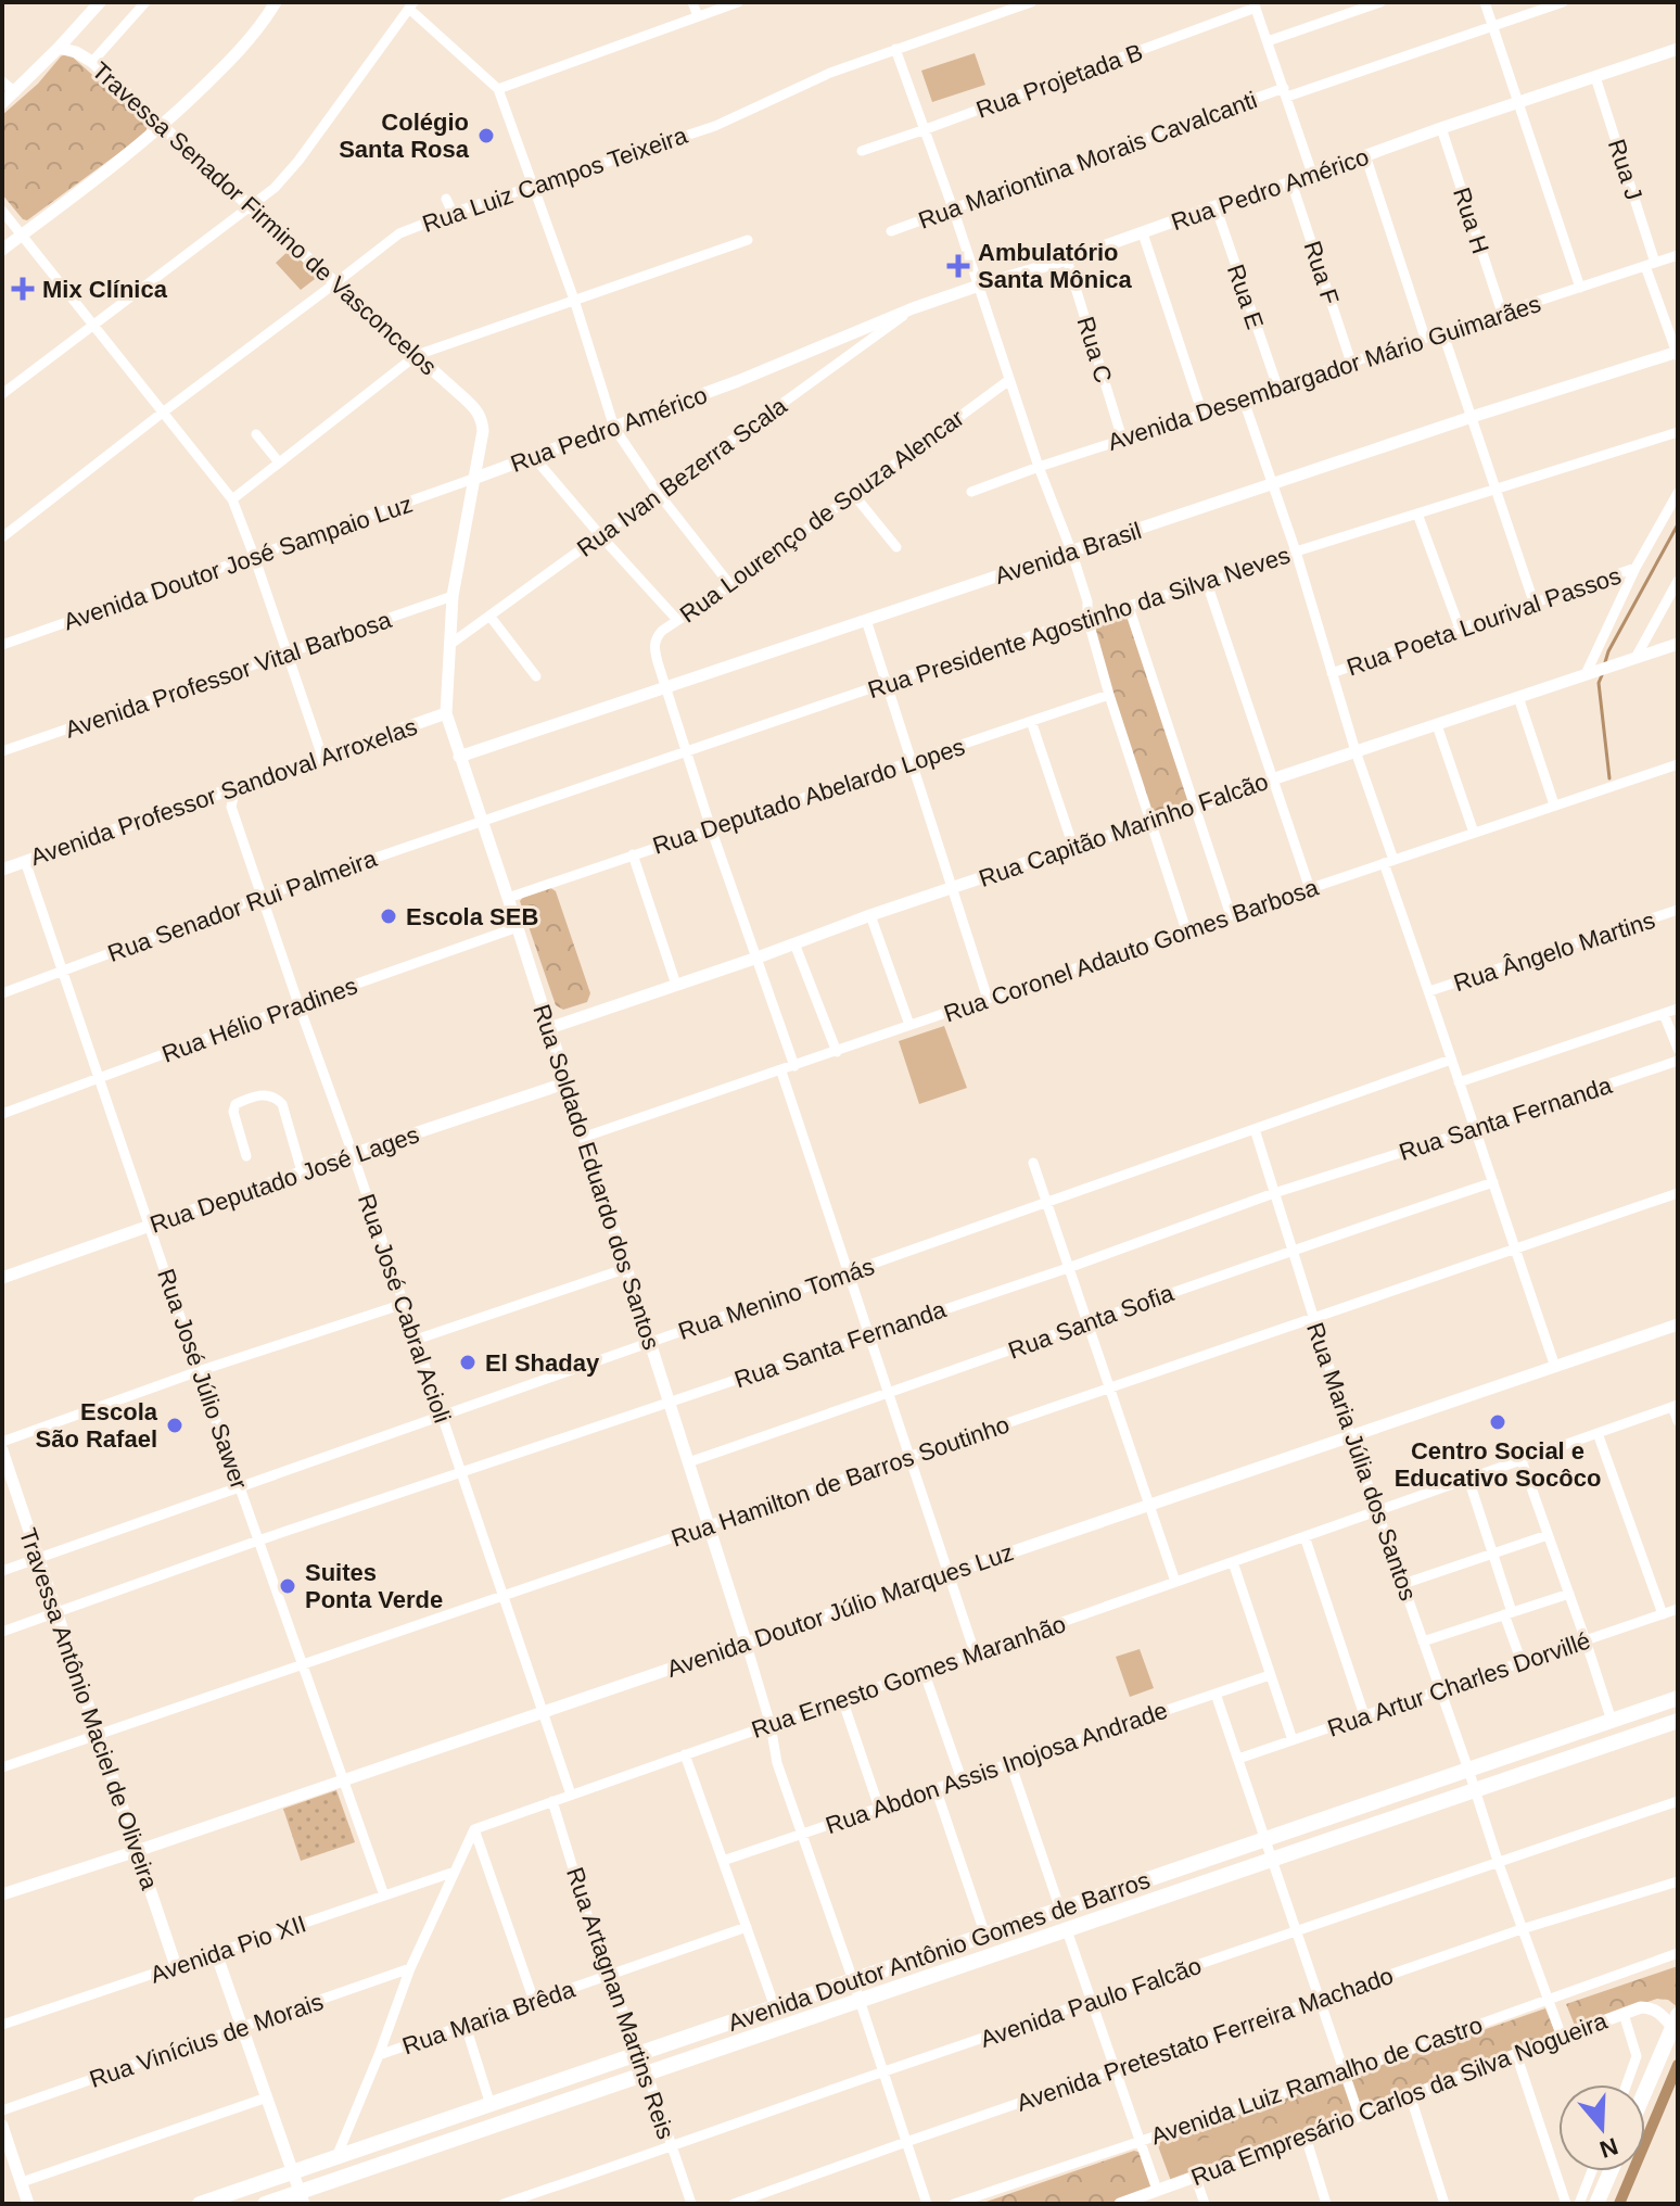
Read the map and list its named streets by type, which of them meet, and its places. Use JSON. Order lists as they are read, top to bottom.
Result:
{
  "streets": {
    "main road": ["Avenida Doutor Antônio Gomes de Barros"],
    "street": [
      "Rua Projetada B",
      "Rua Mariontina Morais Cavalcanti",
      "Rua J",
      "Rua Luiz Campos Teixeira",
      "Rua Pedro Américo",
      "Travessa Senador Firmino de Vasconcelos",
      "Rua H",
      "Rua F",
      "Rua E",
      "Rua C",
      "Avenida Desembargador Mário Guimarães",
      "Rua Ivan Bezerra Scala",
      "Rua Lourenço de Souza Alencar",
      "Avenida Brasil",
      "Avenida Doutor José Sampaio Luz",
      "Rua Poeta Lourival Passos",
      "Rua Presidente Agostinho da Silva Neves",
      "Avenida Professor Vital Barbosa",
      "Avenida Professor Sandoval Arroxelas",
      "Rua Deputado Abelardo Lopes",
      "Rua Capitão Marinho Falcão",
      "Rua Senador Rui Palmeira",
      "Rua Coronel Adauto Gomes Barbosa",
      "Rua Ângelo Martins",
      "Rua Hélio Pradines",
      "Rua Santa Fernanda",
      "Rua Soldado Eduardo dos Santos",
      "Rua Deputado José Lages",
      "Rua Menino Tomás",
      "Rua José Cabral Acioli",
      "Rua Santa Sofia",
      "Rua José Júlio Sawer",
      "Rua Maria Júlia dos Santos",
      "Rua Hamilton de Barros Soutinho",
      "Avenida Doutor Júlio Marques Luz",
      "Rua Ernesto Gomes Maranhão",
      "Rua Artur Charles Dorvillé",
      "Travessa Antônio Maciel de Oliveira",
      "Rua Abdon Assis Inojosa Andrade",
      "Avenida Pio XII",
      "Avenida Paulo Falcão",
      "Rua Artagnan Martins Reis",
      "Rua Maria Brêda",
      "Avenida Pretestato Ferreira Machado",
      "Rua Vinícius de Morais",
      "Avenida Luiz Ramalho de Castro",
      "Rua Empresário Carlos da Silva Nogueira"
    ]
  },
  "crossings": [
    ["Rua J", "Rua Pedro Américo"],
    ["Rua J", "Avenida Desembargador Mário Guimarães"],
    ["Rua J", "Avenida Brasil"],
    ["Rua Luiz Campos Teixeira", "Travessa Senador Firmino de Vasconcelos"],
    ["Rua Pedro Américo", "Rua H"],
    ["Rua Pedro Américo", "Rua F"],
    ["Rua Pedro Américo", "Rua E"],
    ["Rua Pedro Américo", "Rua C"],
    ["Rua Pedro Américo", "Rua Ivan Bezerra Scala"],
    ["Rua Pedro Américo", "Avenida Doutor José Sampaio Luz"],
    ["Rua Pedro Américo", "Rua Soldado Eduardo dos Santos"],
    ["Travessa Senador Firmino de Vasconcelos", "Rua Soldado Eduardo dos Santos"],
    ["Rua H", "Avenida Desembargador Mário Guimarães"],
    ["Rua F", "Avenida Desembargador Mário Guimarães"],
    ["Rua E", "Avenida Desembargador Mário Guimarães"],
    ["Rua C", "Avenida Desembargador Mário Guimarães"],
    ["Rua Ivan Bezerra Scala", "Rua Soldado Eduardo dos Santos"],
    ["Rua Lourenço de Souza Alencar", "Avenida Brasil"],
    ["Avenida Brasil", "Rua Soldado Eduardo dos Santos"],
    ["Avenida Doutor José Sampaio Luz", "Rua Soldado Eduardo dos Santos"],
    ["Rua Presidente Agostinho da Silva Neves", "Rua Senador Rui Palmeira"],
    ["Rua Presidente Agostinho da Silva Neves", "Rua Soldado Eduardo dos Santos"],
    ["Avenida Professor Vital Barbosa", "Rua Soldado Eduardo dos Santos"],
    ["Avenida Professor Sandoval Arroxelas", "Rua Soldado Eduardo dos Santos"],
    ["Avenida Professor Sandoval Arroxelas", "Rua José Júlio Sawer"],
    ["Rua Deputado Abelardo Lopes", "Rua Soldado Eduardo dos Santos"],
    ["Rua Capitão Marinho Falcão", "Rua Soldado Eduardo dos Santos"],
    ["Rua Senador Rui Palmeira", "Rua Soldado Eduardo dos Santos"],
    ["Rua Senador Rui Palmeira", "Rua José Cabral Acioli"],
    ["Rua Senador Rui Palmeira", "Rua José Júlio Sawer"],
    ["Rua Coronel Adauto Gomes Barbosa", "Rua Soldado Eduardo dos Santos"],
    ["Rua Hélio Pradines", "Rua Soldado Eduardo dos Santos"],
    ["Rua Hélio Pradines", "Rua José Cabral Acioli"],
    ["Rua Hélio Pradines", "Rua José Júlio Sawer"],
    ["Rua Santa Fernanda", "Rua Soldado Eduardo dos Santos"],
    ["Rua Santa Fernanda", "Rua José Cabral Acioli"],
    ["Rua Santa Fernanda", "Rua José Júlio Sawer"],
    ["Rua Santa Fernanda", "Rua Maria Júlia dos Santos"],
    ["Rua Santa Fernanda", "Travessa Antônio Maciel de Oliveira"],
    ["Rua Soldado Eduardo dos Santos", "Rua Deputado José Lages"],
    ["Rua Soldado Eduardo dos Santos", "Rua Menino Tomás"],
    ["Rua Soldado Eduardo dos Santos", "Rua Santa Sofia"],
    ["Rua Soldado Eduardo dos Santos", "Rua Hamilton de Barros Soutinho"],
    ["Rua Soldado Eduardo dos Santos", "Avenida Doutor Júlio Marques Luz"],
    ["Rua Deputado José Lages", "Rua José Cabral Acioli"],
    ["Rua Deputado José Lages", "Rua José Júlio Sawer"],
    ["Rua Menino Tomás", "Rua José Cabral Acioli"],
    ["Rua Menino Tomás", "Rua José Júlio Sawer"],
    ["Rua Menino Tomás", "Rua Maria Júlia dos Santos"],
    ["Rua Menino Tomás", "Travessa Antônio Maciel de Oliveira"],
    ["Rua José Cabral Acioli", "Rua Hamilton de Barros Soutinho"],
    ["Rua José Cabral Acioli", "Avenida Doutor Júlio Marques Luz"],
    ["Rua Santa Sofia", "Rua Maria Júlia dos Santos"],
    ["Rua José Júlio Sawer", "Rua Hamilton de Barros Soutinho"],
    ["Rua José Júlio Sawer", "Avenida Doutor Júlio Marques Luz"],
    ["Rua José Júlio Sawer", "Avenida Pio XII"],
    ["Rua Maria Júlia dos Santos", "Rua Hamilton de Barros Soutinho"],
    ["Rua Maria Júlia dos Santos", "Avenida Doutor Júlio Marques Luz"],
    ["Rua Maria Júlia dos Santos", "Rua Ernesto Gomes Maranhão"],
    ["Rua Maria Júlia dos Santos", "Rua Artur Charles Dorvillé"],
    ["Rua Maria Júlia dos Santos", "Avenida Doutor Antônio Gomes de Barros"],
    ["Rua Maria Júlia dos Santos", "Avenida Paulo Falcão"],
    ["Rua Maria Júlia dos Santos", "Avenida Pretestato Ferreira Machado"],
    ["Rua Maria Júlia dos Santos", "Avenida Luiz Ramalho de Castro"],
    ["Rua Maria Júlia dos Santos", "Rua Empresário Carlos da Silva Nogueira"],
    ["Rua Hamilton de Barros Soutinho", "Travessa Antônio Maciel de Oliveira"],
    ["Avenida Doutor Júlio Marques Luz", "Travessa Antônio Maciel de Oliveira"],
    ["Rua Ernesto Gomes Maranhão", "Rua Artagnan Martins Reis"],
    ["Travessa Antônio Maciel de Oliveira", "Avenida Pio XII"],
    ["Avenida Doutor Antônio Gomes de Barros", "Rua Artagnan Martins Reis"],
    ["Avenida Paulo Falcão", "Rua Artagnan Martins Reis"],
    ["Rua Artagnan Martins Reis", "Rua Maria Brêda"]
  ],
  "places": {
    "other": [
      "Colégio Santa Rosa",
      "Escola SEB",
      "El Shaday",
      "Centro Social e Educativo Socôco",
      "Escola São Rafael",
      "Suites Ponta Verde"
    ],
    "health": ["Ambulatório Santa Mônica", "Mix Clínica"]
  },
  "north": "bottom"
}
